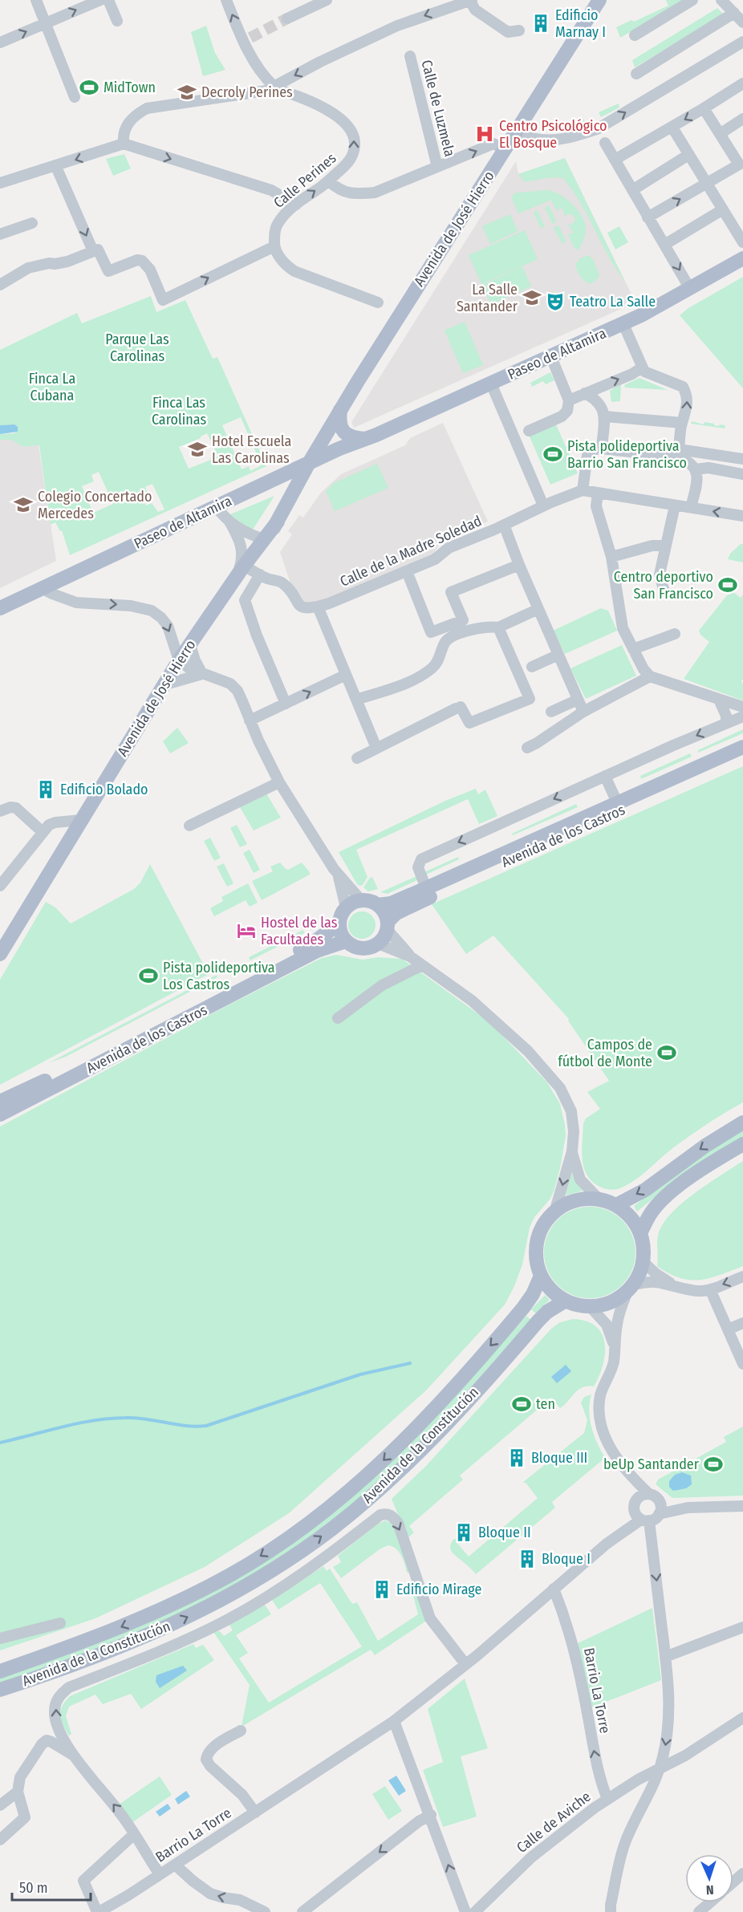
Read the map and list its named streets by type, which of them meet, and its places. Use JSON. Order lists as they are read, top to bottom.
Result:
{
  "streets": {
    "main road": [
      "Avenida de José Hierro",
      "Paseo de Altamira",
      "Avenida de los Castros",
      "Avenida de la Constitución"
    ],
    "street": [
      "Calle de Luzmela",
      "Calle Perines",
      "Calle de la Madre Soledad",
      "Barrio La Torre",
      "Calle de Aviche"
    ]
  },
  "crossings": [
    ["Avenida de José Hierro", "Paseo de Altamira"],
    ["Barrio La Torre", "Calle de Aviche"]
  ],
  "parks": ["Parque Las Carolinas", "Finca La Cubana", "Finca Las Carolinas"],
  "places": {
    "building": [
      "Edificio Marnay I",
      "Edificio Bolado",
      "Bloque III",
      "Bloque II",
      "Bloque I",
      "Edificio Mirage"
    ],
    "sports": [
      "MidTown",
      "Pista polideportiva Barrio San Francisco",
      "Centro deportivo San Francisco",
      "Pista polideportiva Los Castros",
      "Campos de fútbol de Monte",
      "ten",
      "beUp Santander"
    ],
    "school or university": [
      "Decroly Perines",
      "La Salle Santander",
      "Hotel Escuela Las Carolinas",
      "Colegio Concertado Mercedes"
    ],
    "hospital": ["Centro Psicológico El Bosque"],
    "theatre": ["Teatro La Salle"],
    "hotel": ["Hostel de las Facultades"]
  },
  "scale_bar": "50 m",
  "north": "bottom"
}
